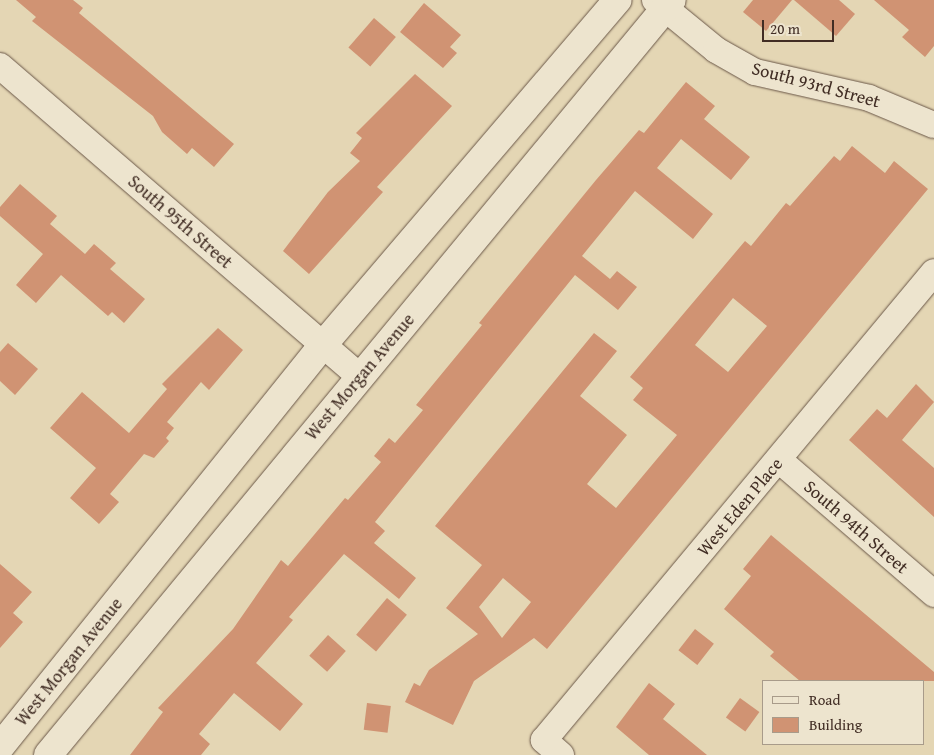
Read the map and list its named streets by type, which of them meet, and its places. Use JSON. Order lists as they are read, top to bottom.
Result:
{
  "streets": {
    "street": [
      "South 93rd Street",
      "South 95th Street",
      "West Morgan Avenue",
      "West Eden Place",
      "South 94th Street"
    ]
  },
  "crossings": [
    ["South 93rd Street", "West Morgan Avenue"],
    ["South 95th Street", "West Morgan Avenue"],
    ["West Eden Place", "South 94th Street"]
  ],
  "legend": ["Road", "Building"],
  "scale_bar": "20 m"
}
